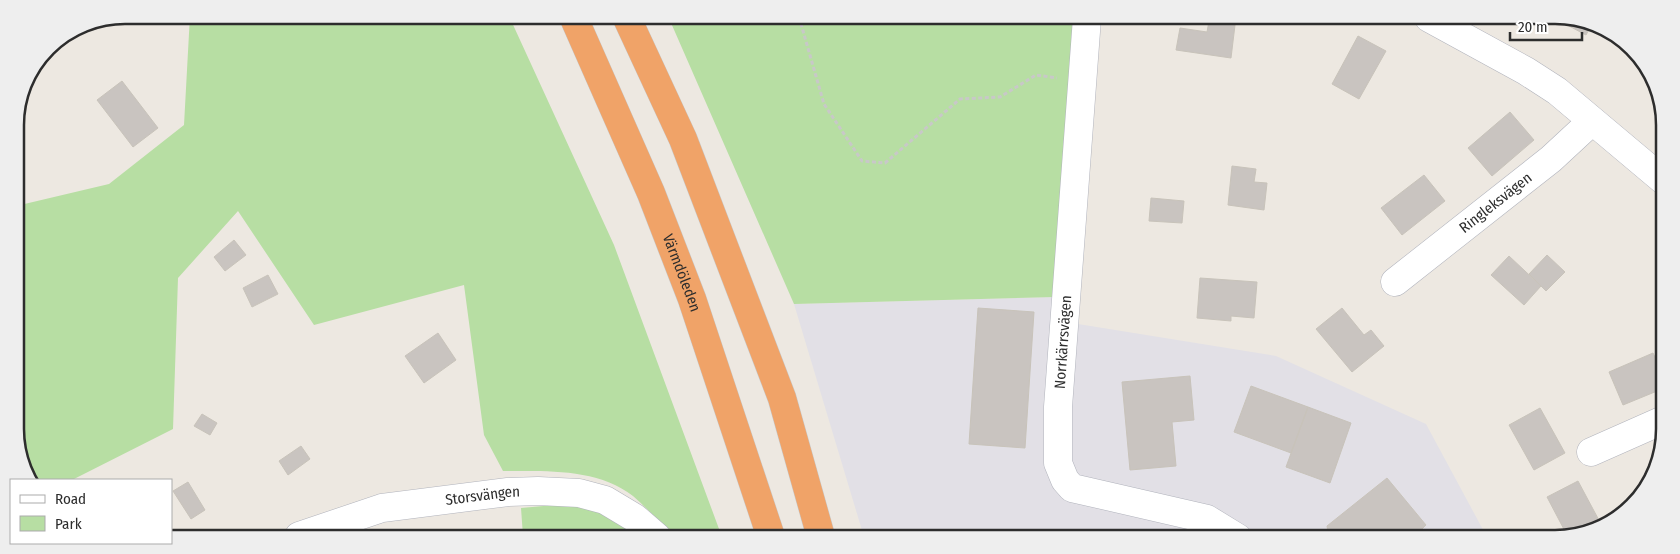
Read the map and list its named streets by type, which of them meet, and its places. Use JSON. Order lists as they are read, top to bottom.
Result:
{
  "streets": {
    "highway": ["Värmdöleden"],
    "street": ["Ringleksvägen", "Norrkärrsvägen", "Storsvängen"]
  },
  "legend": ["Road", "Park"],
  "scale_bar": "20 m"
}
